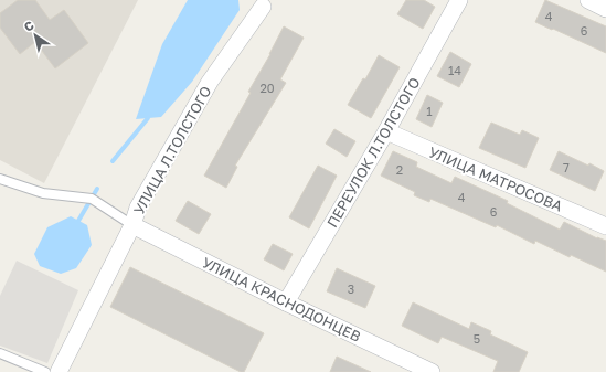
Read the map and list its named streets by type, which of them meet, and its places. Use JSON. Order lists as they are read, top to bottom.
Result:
{
  "streets": {
    "street": [
      "УЛИЦА Л.ТОЛСТОГО",
      "ПЕРЕУЛОК Л.ТОЛСТОГО",
      "УЛИЦА МАТРОСОВА",
      "УЛИЦА КРАСНОДОНЦЕВ"
    ]
  },
  "crossings": [
    ["УЛИЦА Л.ТОЛСТОГО", "УЛИЦА КРАСНОДОНЦЕВ"],
    ["ПЕРЕУЛОК Л.ТОЛСТОГО", "УЛИЦА МАТРОСОВА"],
    ["ПЕРЕУЛОК Л.ТОЛСТОГО", "УЛИЦА КРАСНОДОНЦЕВ"]
  ],
  "house_numbers": [
    "4",
    "6",
    "14",
    "20",
    "1",
    "7",
    "2",
    "4",
    "6",
    "3",
    "5"
  ],
  "north": "top left"
}
